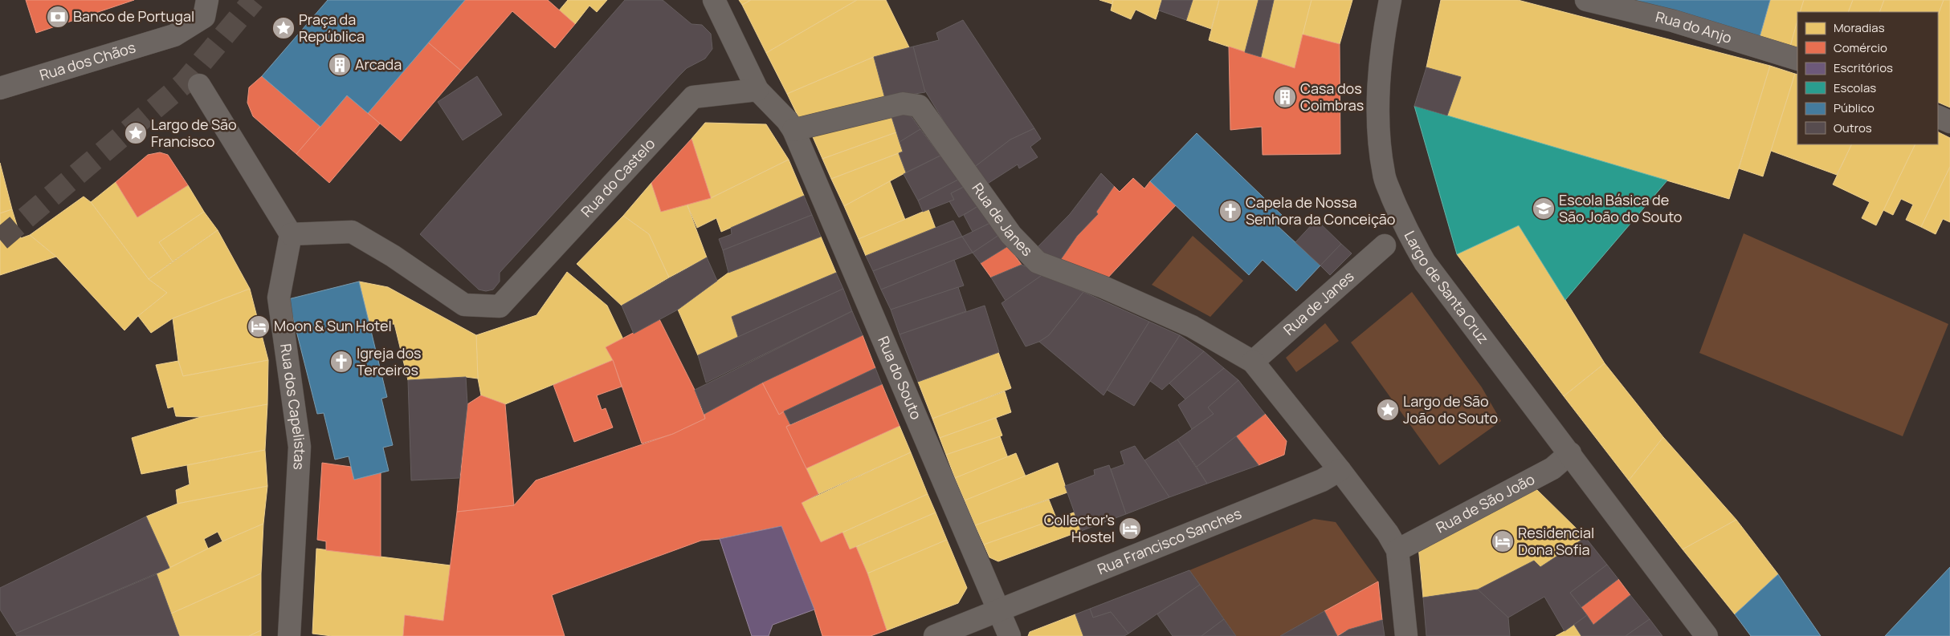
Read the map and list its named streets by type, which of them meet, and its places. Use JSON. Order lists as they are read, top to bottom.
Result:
{
  "streets": {
    "street": [
      "Rua do Anjo",
      "Rua dos Chãos",
      "Rua do Castelo",
      "Rua de Janes",
      "Largo de Santa Cruz",
      "Rua do Souto",
      "Rua dos Capelistas",
      "Rua de São João",
      "Rua Francisco Sanches"
    ]
  },
  "crossings": [
    ["Rua do Castelo", "Rua dos Capelistas"],
    ["Rua de Janes", "Rua do Souto"],
    ["Largo de Santa Cruz", "Rua de São João"],
    ["Rua do Souto", "Rua Francisco Sanches"]
  ],
  "places": {
    "bank": ["Banco de Portugal"],
    "place": ["Praça da República", "Largo de São Francisco", "Largo de São João do Souto"],
    "building": ["Arcada", "Casa dos Coimbras"],
    "school or university": ["Escola Básica de São João do Souto"],
    "church": ["Capela de Nossa Senhora da Conceição", "Igreja dos Terceiros"],
    "hotel": ["Moon & Sun Hotel", "Collector's Hostel", "Residencial Dona Sofia"]
  },
  "legend": [
    "Moradias",
    "Comércio",
    "Escritórios",
    "Escolas",
    "Público",
    "Outros"
  ]
}
